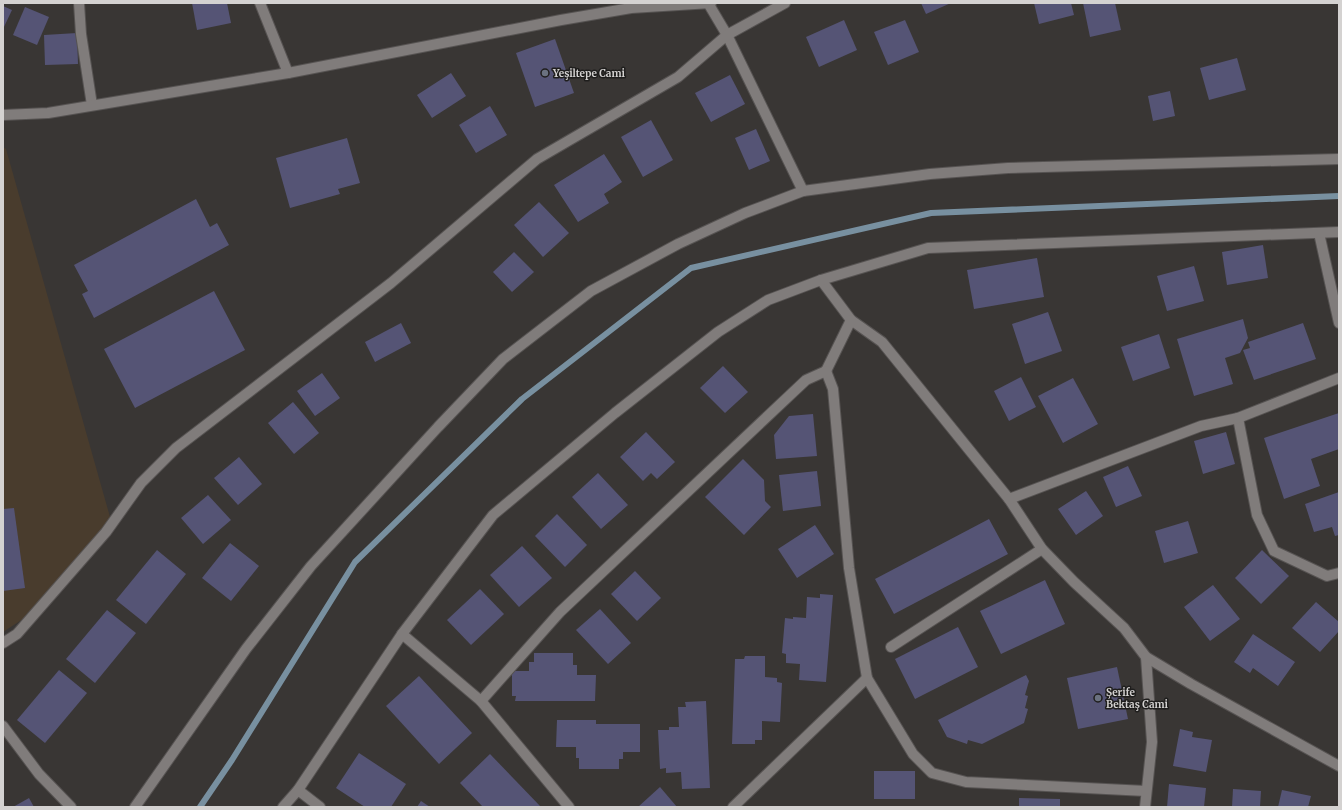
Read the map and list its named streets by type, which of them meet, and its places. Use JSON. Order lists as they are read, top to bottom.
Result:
{
  "places": ["Yeşiltepe Cami", "Şerife Bektaş Cami"]
}
